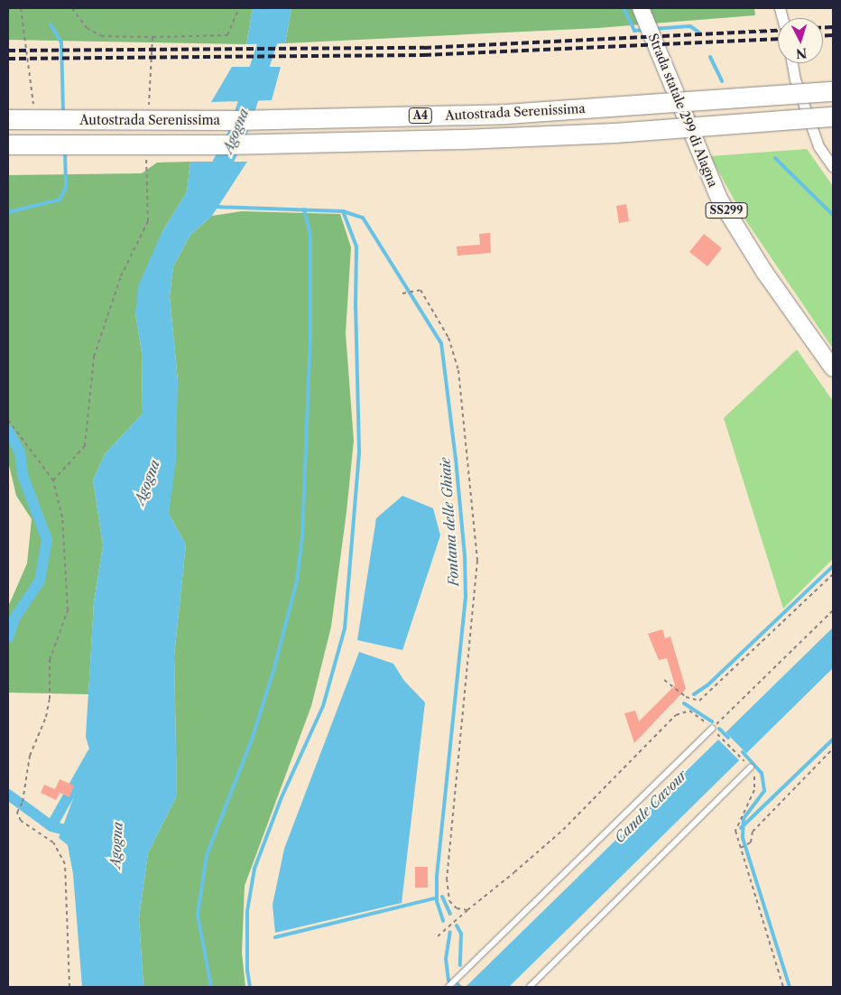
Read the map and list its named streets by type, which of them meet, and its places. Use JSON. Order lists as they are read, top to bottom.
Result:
{
  "streets": {
    "highway": ["Autostrada Serenissima", "A4"],
    "main road": ["Strada statale 299 di Alagna", "SS299"]
  },
  "water": ["Agogna", "Fontana delle Ghiaie", "Canale Cavour"],
  "north": "bottom"
}
